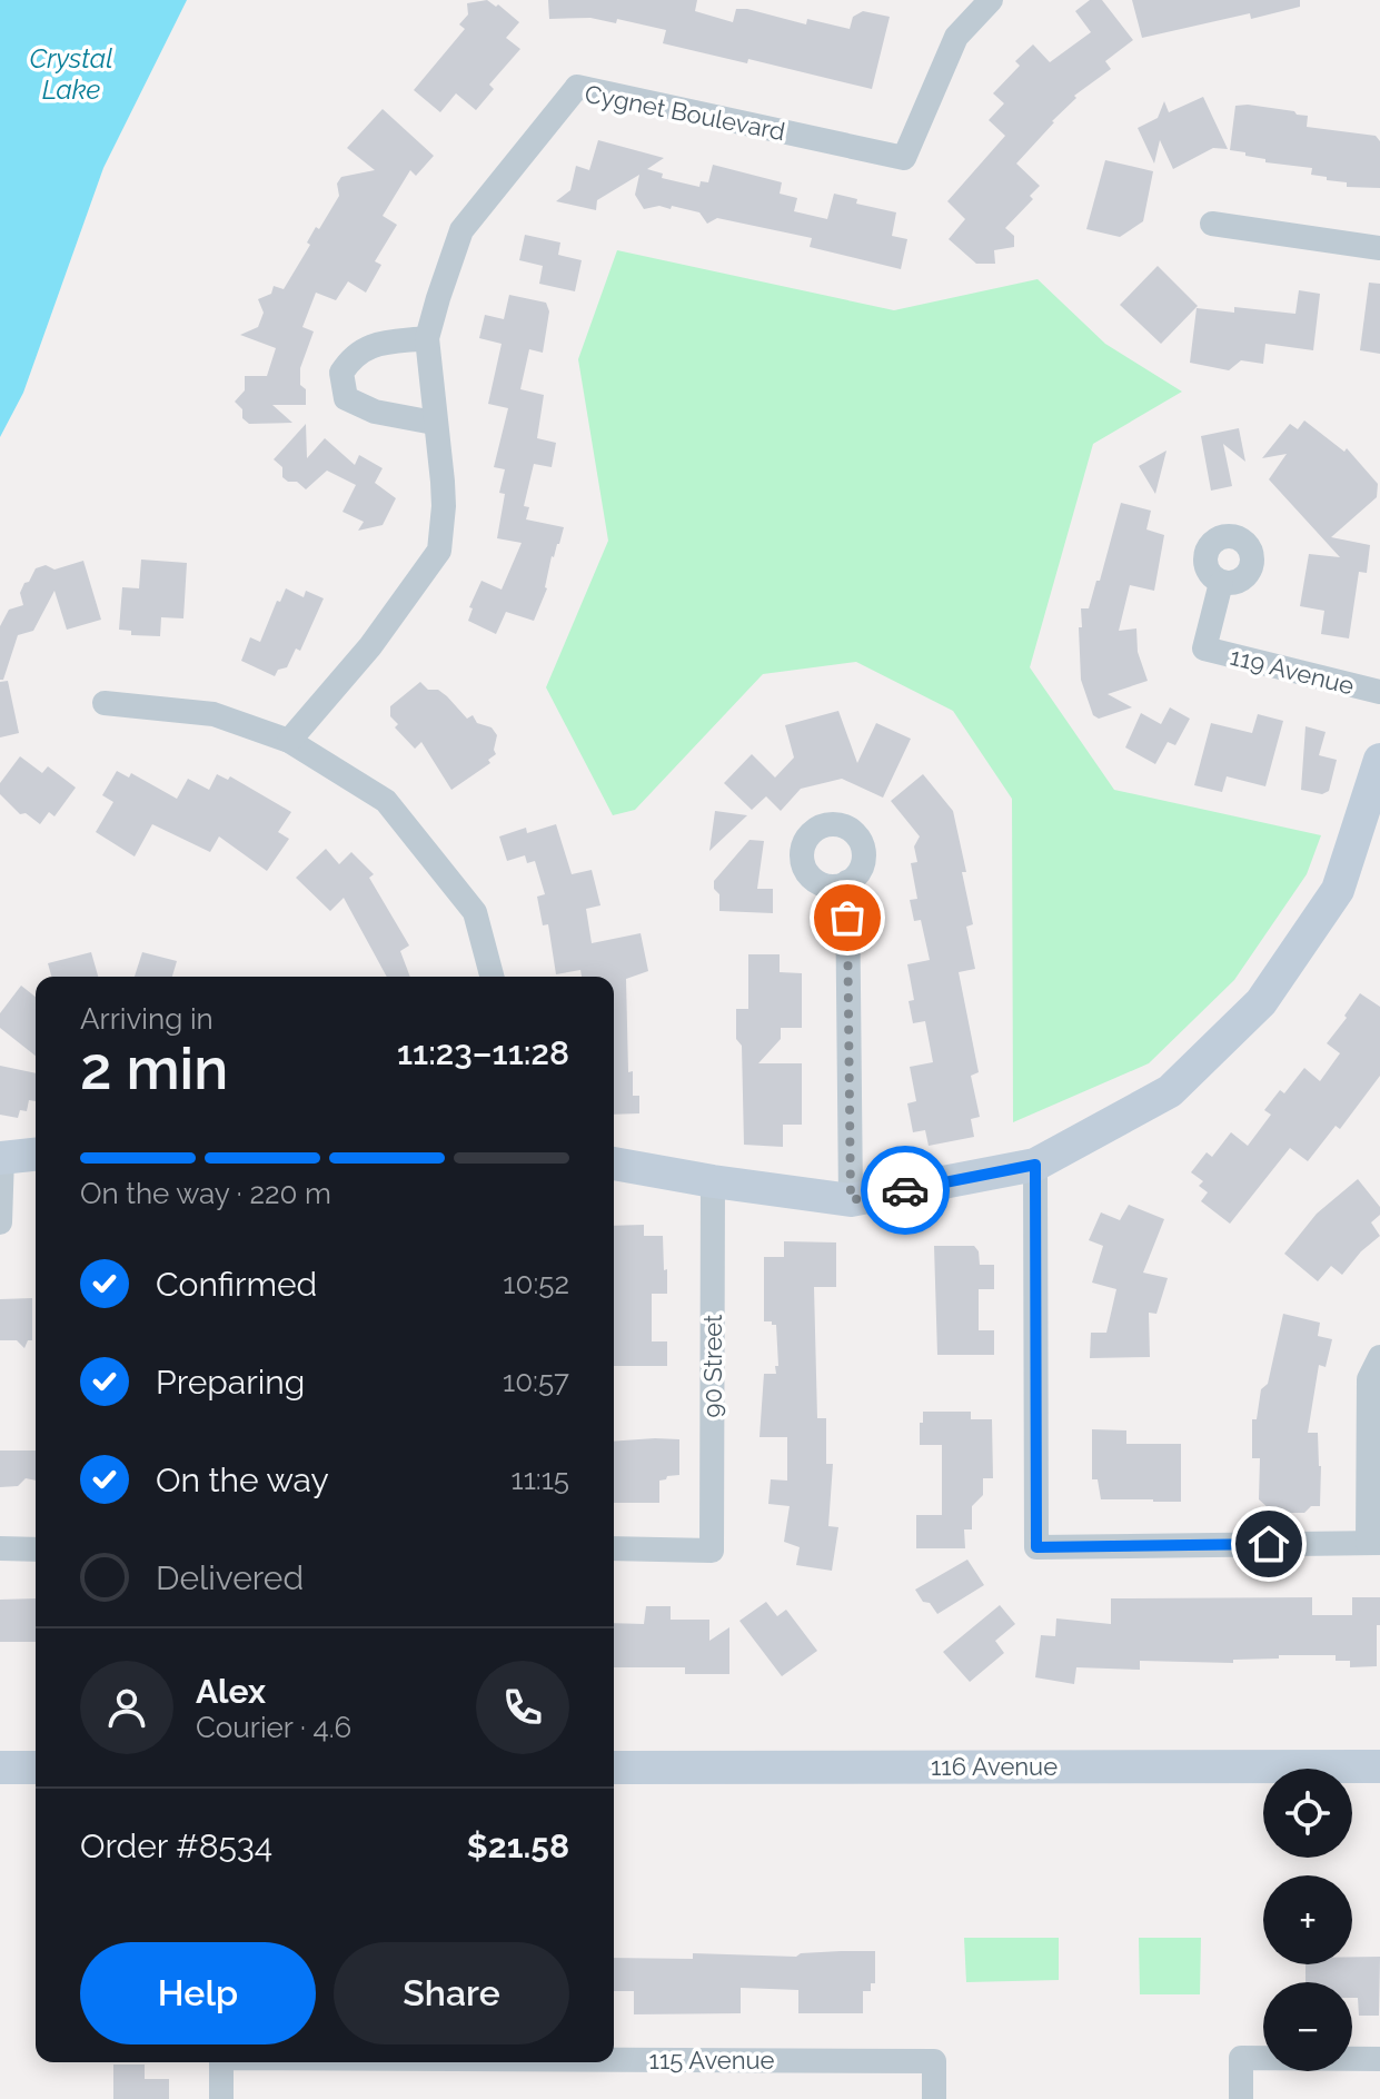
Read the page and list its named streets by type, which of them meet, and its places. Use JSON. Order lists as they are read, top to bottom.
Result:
{
  "streets": {
    "street": [
      "Cygnet Boulevard",
      "119 Avenue",
      "90 Street",
      "116 Avenue",
      "115 Avenue"
    ]
  },
  "water": ["Crystal Lake"],
  "page": {
    "heading": ["2 min", "Arriving in", "11:23–11:28"],
    "panel": [
      "Alex",
      "Courier · 4.6",
      "Order #8534",
      "$21.58"
    ],
    "bar": "On the way · 220 m",
    "list": [
      ["Confirmed", "10:52"],
      ["Preparing", "10:57"],
      ["On the way", "11:15"],
      "Delivered"
    ],
    "map_buttons": ["+", "−"],
    "buttons": ["Help", "Share"]
  }
}
